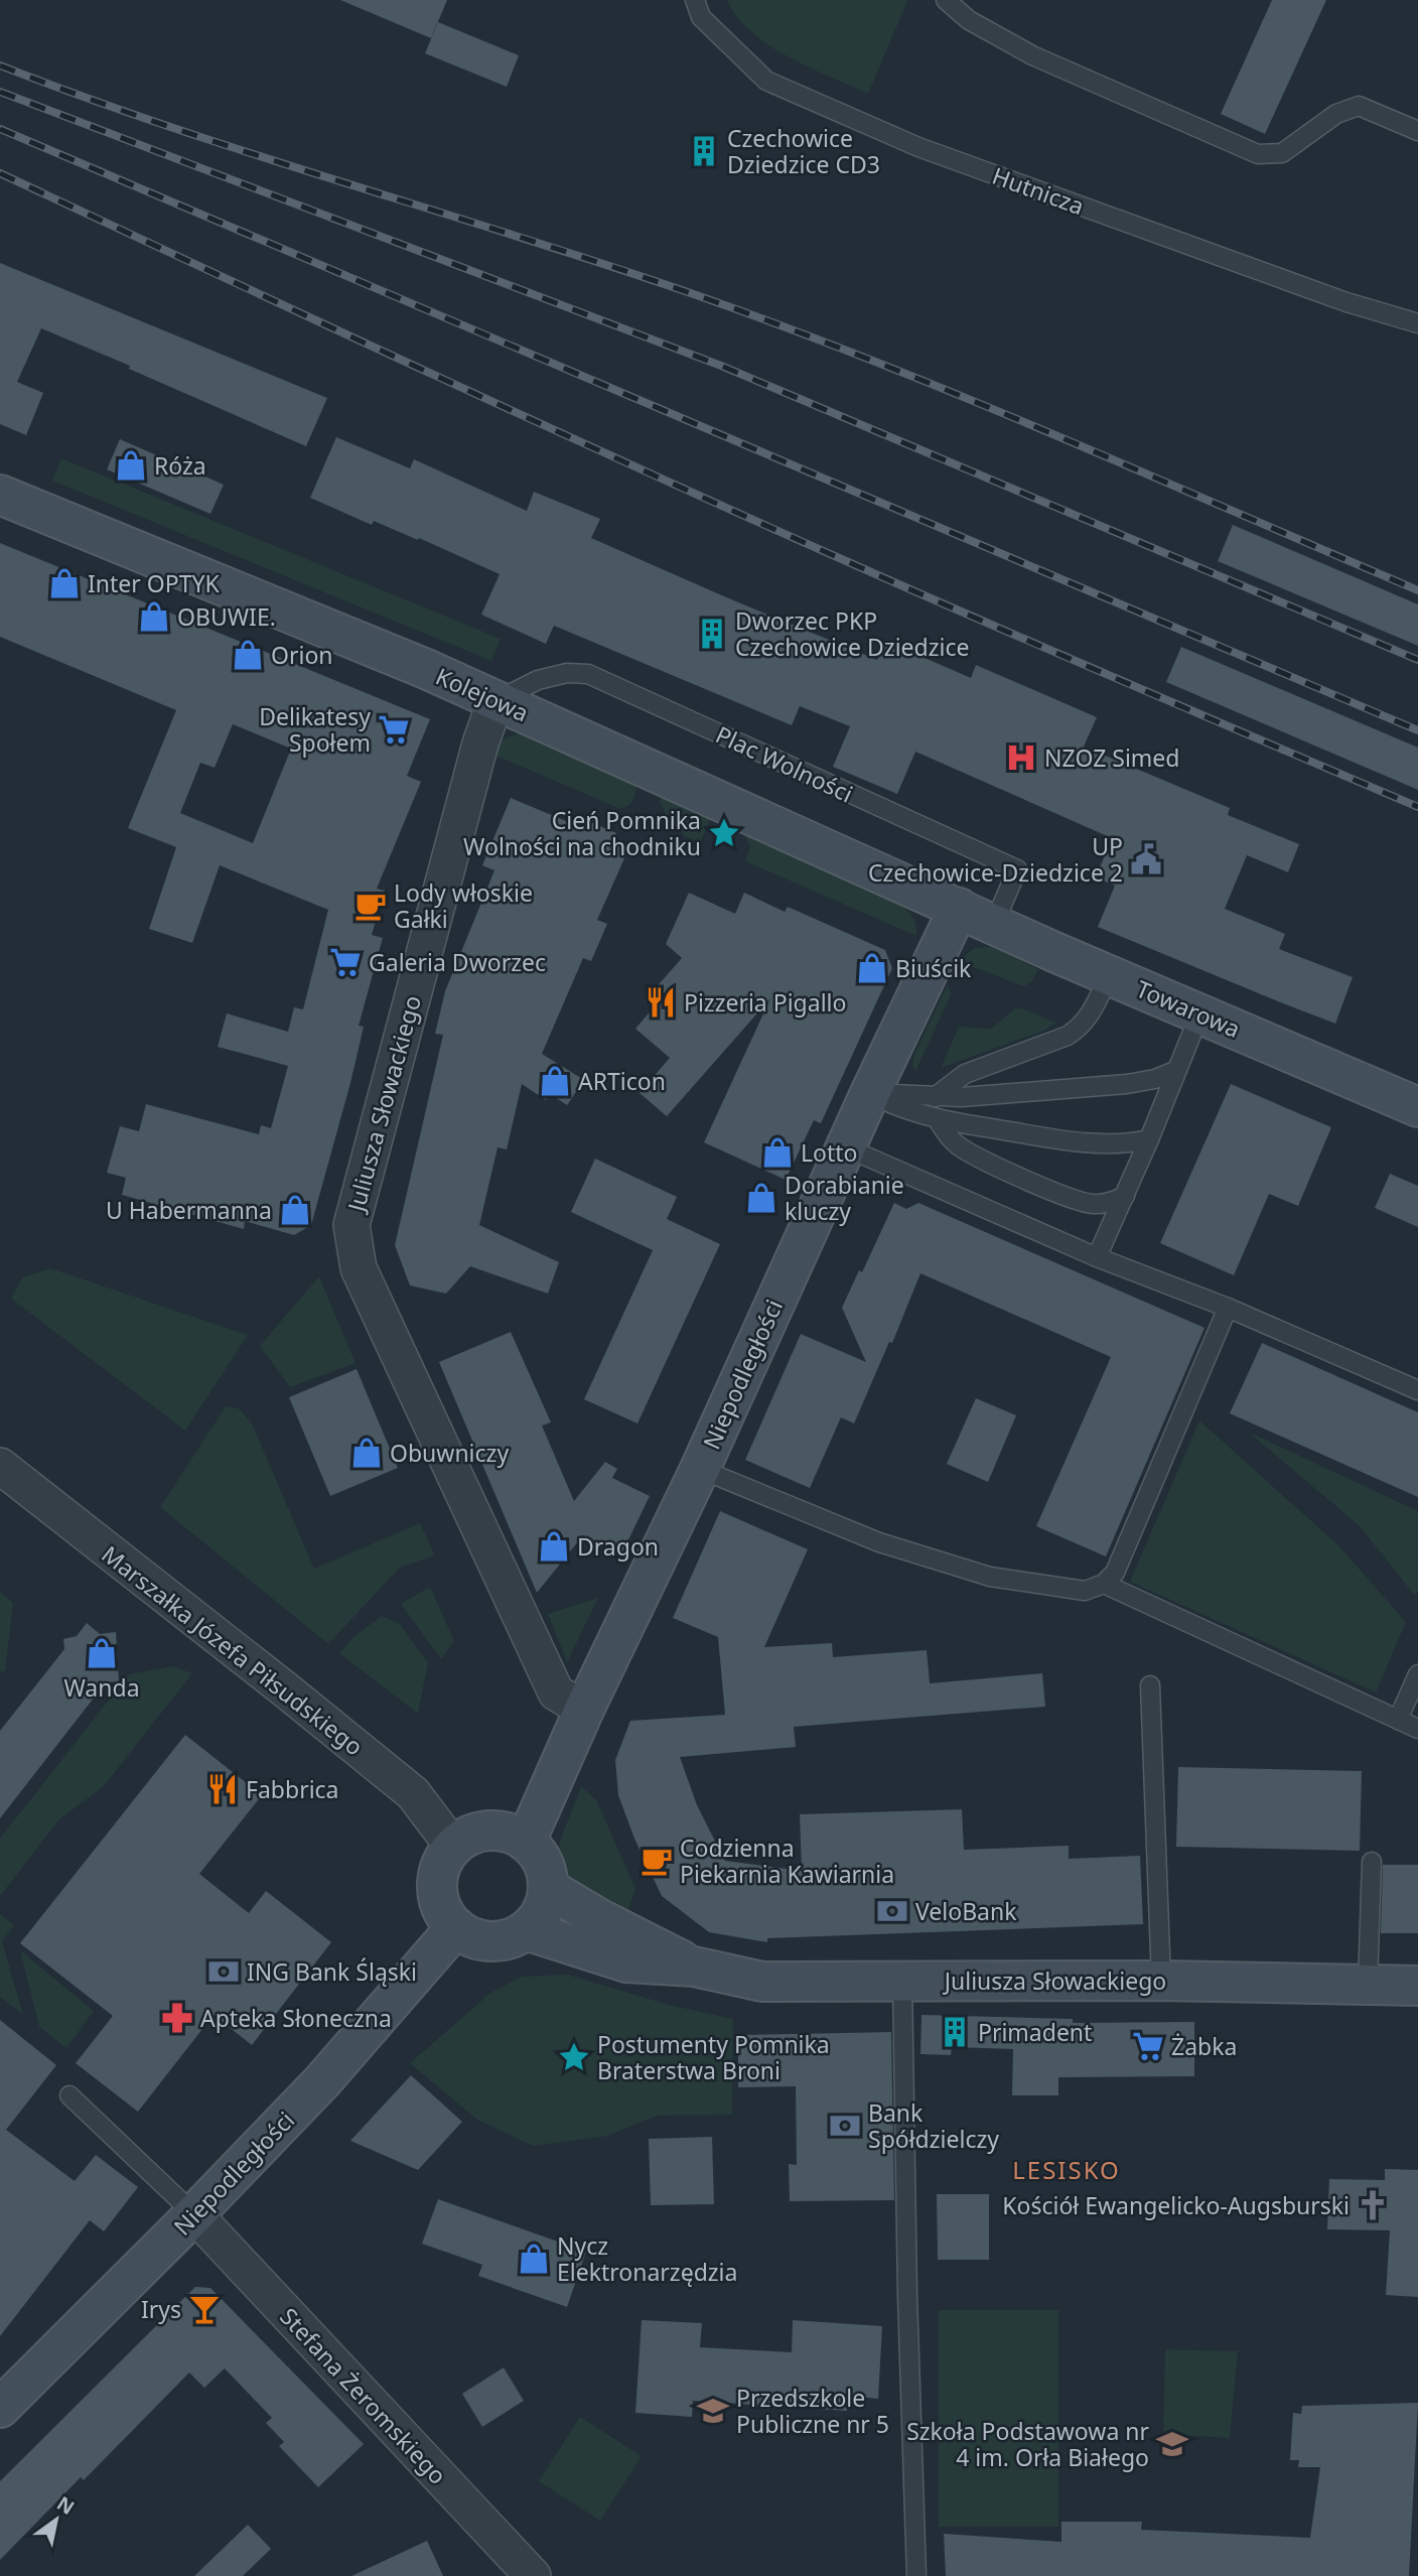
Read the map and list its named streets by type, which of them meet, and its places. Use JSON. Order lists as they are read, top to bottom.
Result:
{
  "streets": {
    "street": [
      "Kolejowa",
      "Towarowa",
      "Juliusza Słowackiego",
      "Niepodległości",
      "Marszałka Józefa Piłsudskiego",
      "Stefana Żeromskiego"
    ],
    "lane": ["Hutnicza", "Plac Wolności"]
  },
  "crossings": [
    ["Kolejowa", "Plac Wolności"],
    ["Kolejowa", "Towarowa"],
    ["Kolejowa", "Juliusza Słowackiego"],
    ["Kolejowa", "Niepodległości"],
    ["Plac Wolności", "Towarowa"],
    ["Plac Wolności", "Juliusza Słowackiego"],
    ["Towarowa", "Niepodległości"],
    ["Juliusza Słowackiego", "Niepodległości"],
    ["Juliusza Słowackiego", "Marszałka Józefa Piłsudskiego"],
    ["Niepodległości", "Marszałka Józefa Piłsudskiego"],
    ["Niepodległości", "Stefana Żeromskiego"]
  ],
  "districts": ["LESISKO"],
  "places": {
    "building": ["Czechowice Dziedzice CD3", "Dworzec PKP Czechowice Dziedzice", "Primadent"],
    "shop": [
      "Róża",
      "Inter OPTYK",
      "OBUWIE.",
      "Orion",
      "Biuścik",
      "ARTicon",
      "Lotto",
      "Dorabianie kluczy",
      "U Habermanna",
      "Obuwniczy",
      "Dragon",
      "Wanda",
      "Nycz Elektronarzędzia"
    ],
    "supermarket": ["Delikatesy Społem", "Galeria Dworzec", "Żabka"],
    "hospital": ["NZOZ Simed"],
    "place": ["Cień Pomnika Wolności na chodniku", "Postumenty Pomnika Braterstwa Broni"],
    "public building": ["UP Czechowice-Dziedzice 2"],
    "cafe": ["Lody włoskie Gałki", "Codzienna Piekarnia Kawiarnia"],
    "restaurant": ["Pizzeria Pigallo", "Fabbrica"],
    "bank": ["VeloBank", "ING Bank Śląski", "Bank Spółdzielczy"],
    "pharmacy": ["Apteka Słoneczna"],
    "church": ["Kościół Ewangelicko-Augsburski"],
    "bar": ["Irys"],
    "school or university": ["Przedszkole Publiczne nr 5", "Szkoła Podstawowa nr 4 im. Orła Białego"]
  },
  "north": "top right"
}
